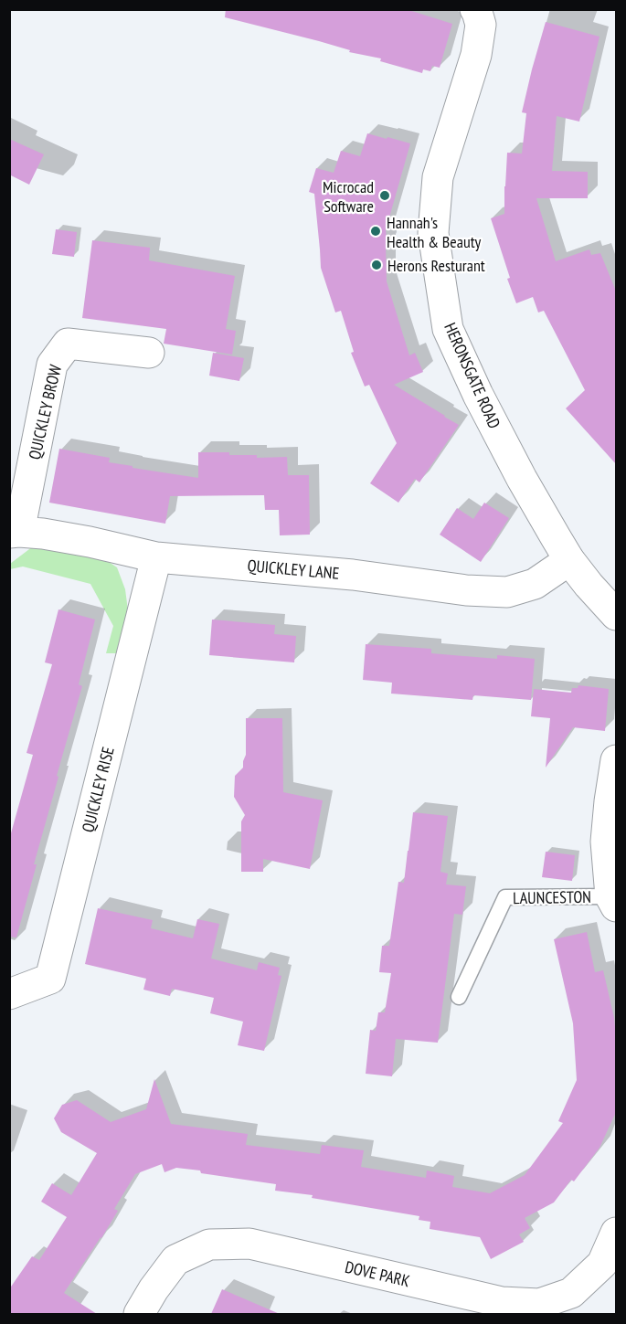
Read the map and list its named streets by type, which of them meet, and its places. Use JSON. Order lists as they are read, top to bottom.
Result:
{
  "streets": {
    "street": [
      "HERONSGATE ROAD",
      "QUICKLEY BROW",
      "QUICKLEY LANE",
      "QUICKLEY RISE",
      "DOVE PARK"
    ],
    "lane": ["LAUNCESTON"]
  },
  "crossings": [
    ["HERONSGATE ROAD", "QUICKLEY LANE"],
    ["QUICKLEY BROW", "QUICKLEY LANE"],
    ["QUICKLEY LANE", "QUICKLEY RISE"]
  ],
  "places": ["Microcad Software", "Hannah's Health & Beauty", "Herons Resturant"]
}
